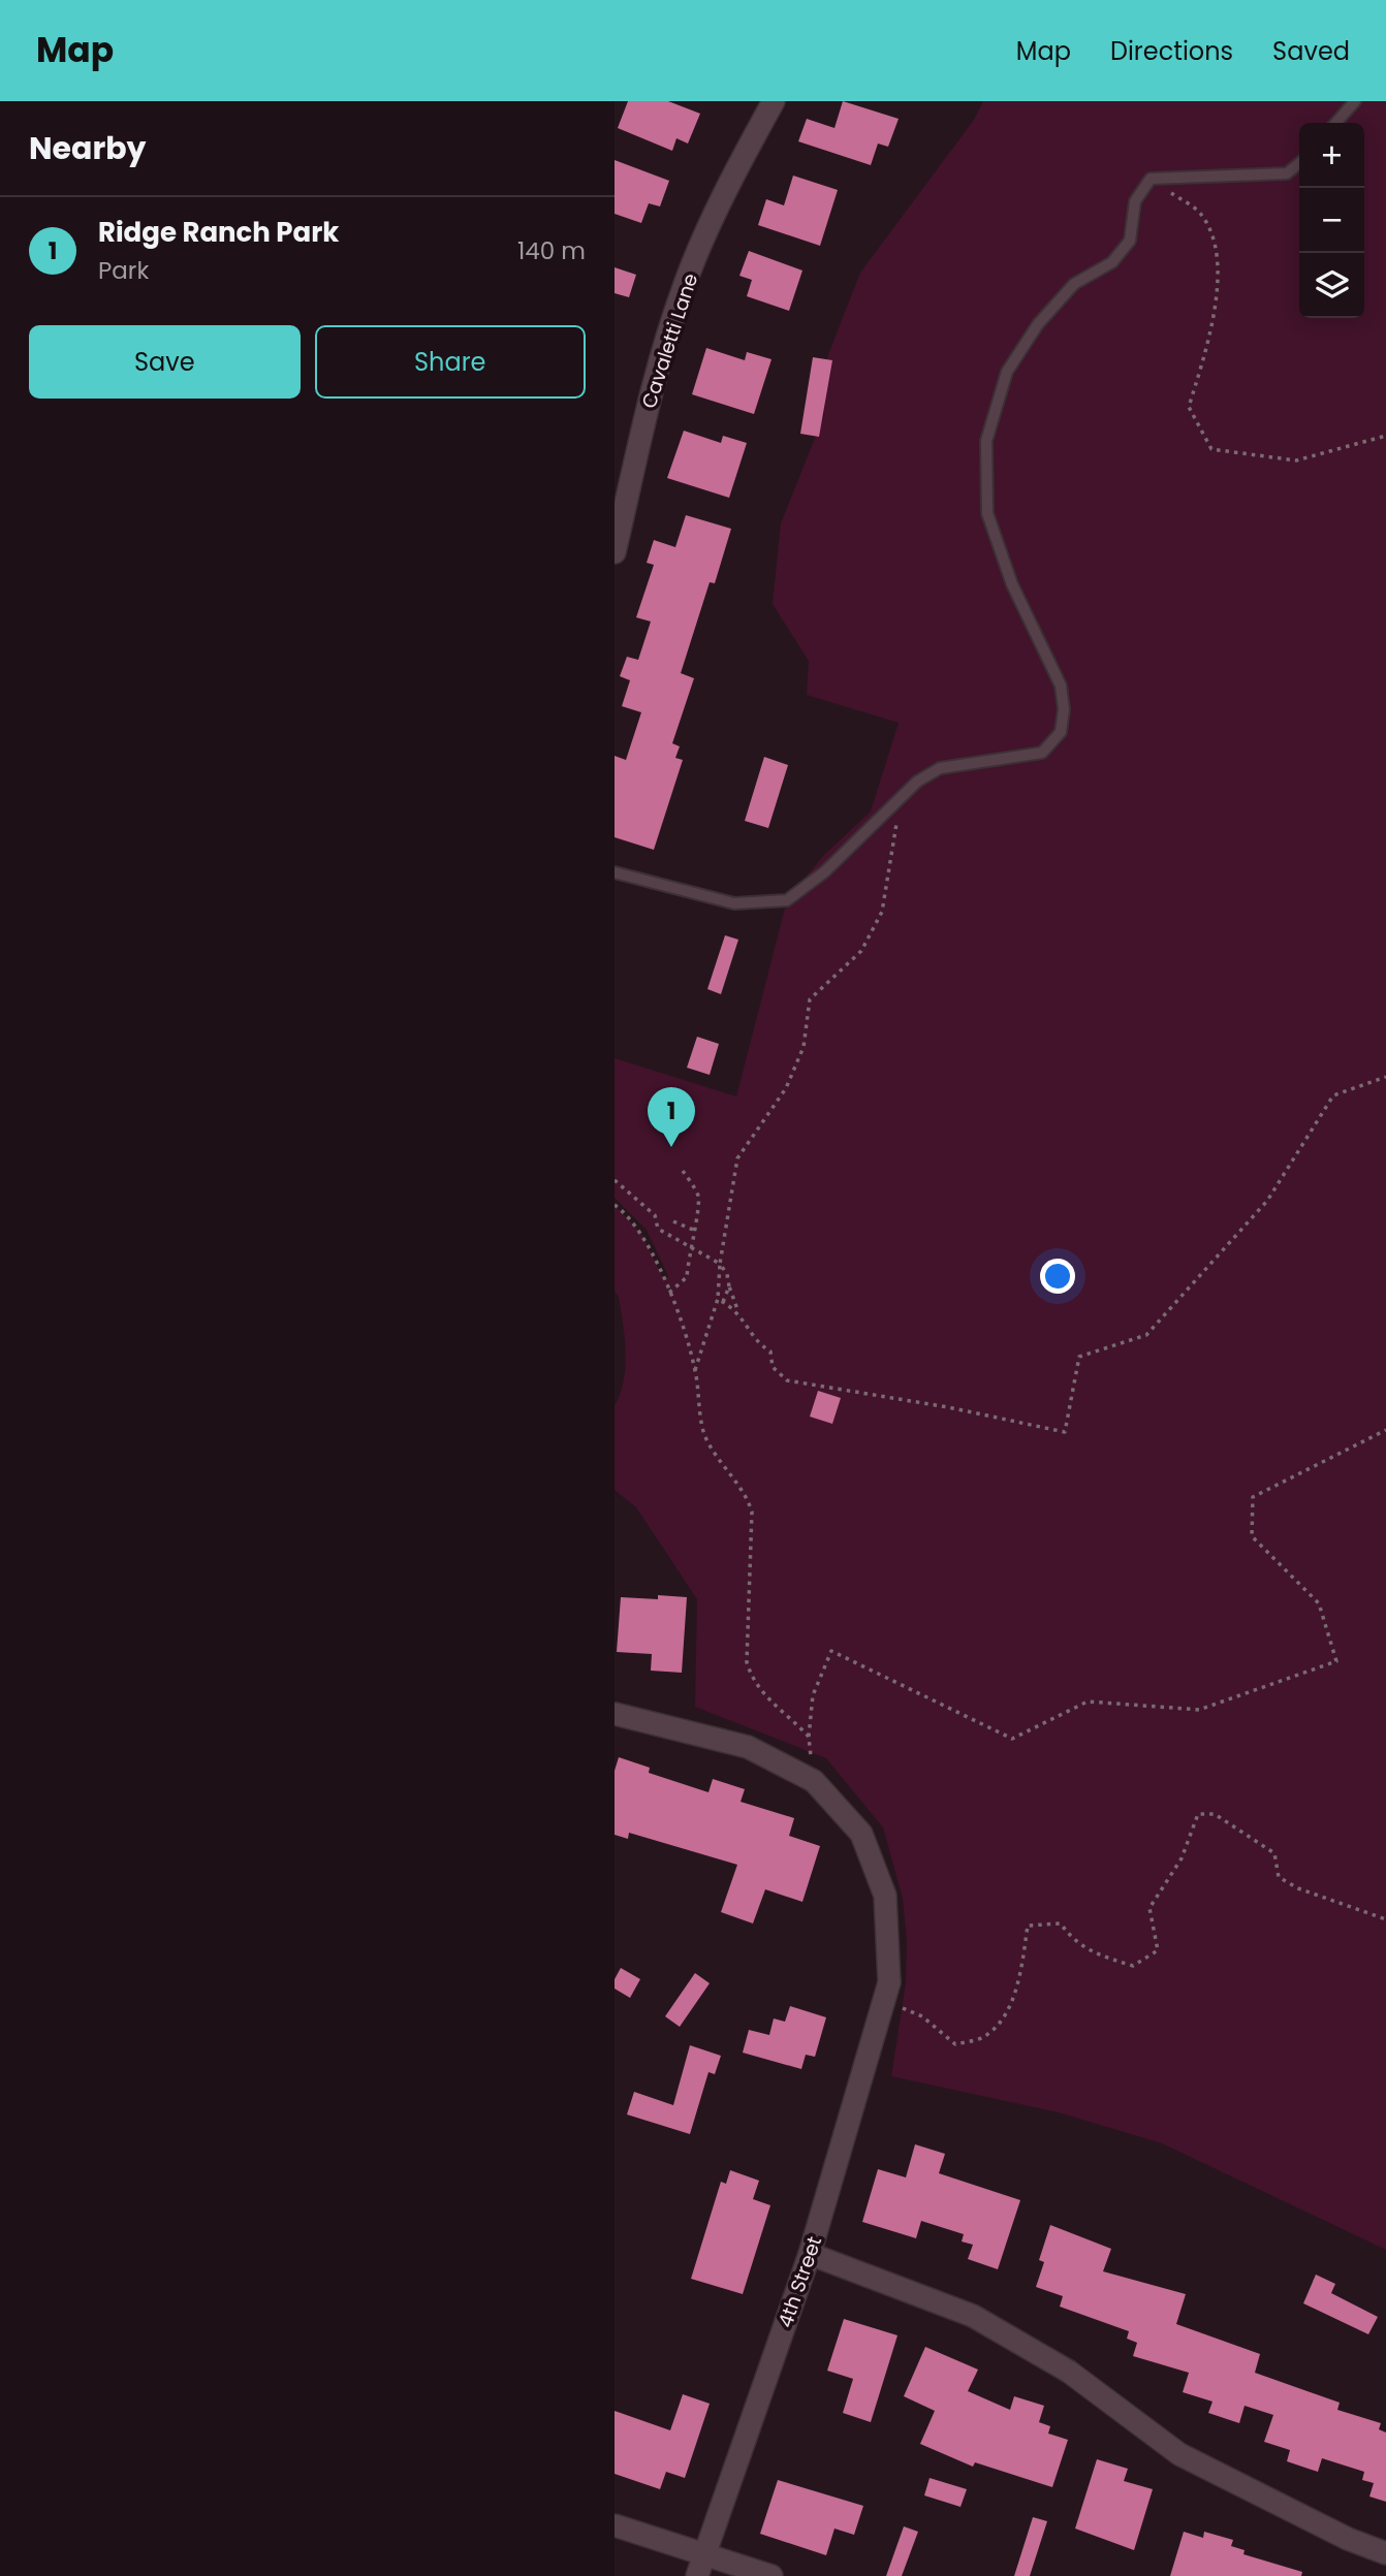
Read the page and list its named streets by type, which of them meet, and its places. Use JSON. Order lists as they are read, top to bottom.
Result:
{
  "streets": {
    "street": ["Cavaletti Lane", "4th Street"]
  },
  "page": {
    "header": "Map",
    "nav": ["Map", "Directions", "Saved"],
    "heading": "Nearby",
    "map_buttons": ["+", "−"],
    "list": [
      {
        "mark": "1",
        "name": "Ridge Ranch Park",
        "note": "Park",
        "value": "140 m"
      }
    ],
    "buttons": ["Save", "Share"],
    "pins": "1"
  }
}
